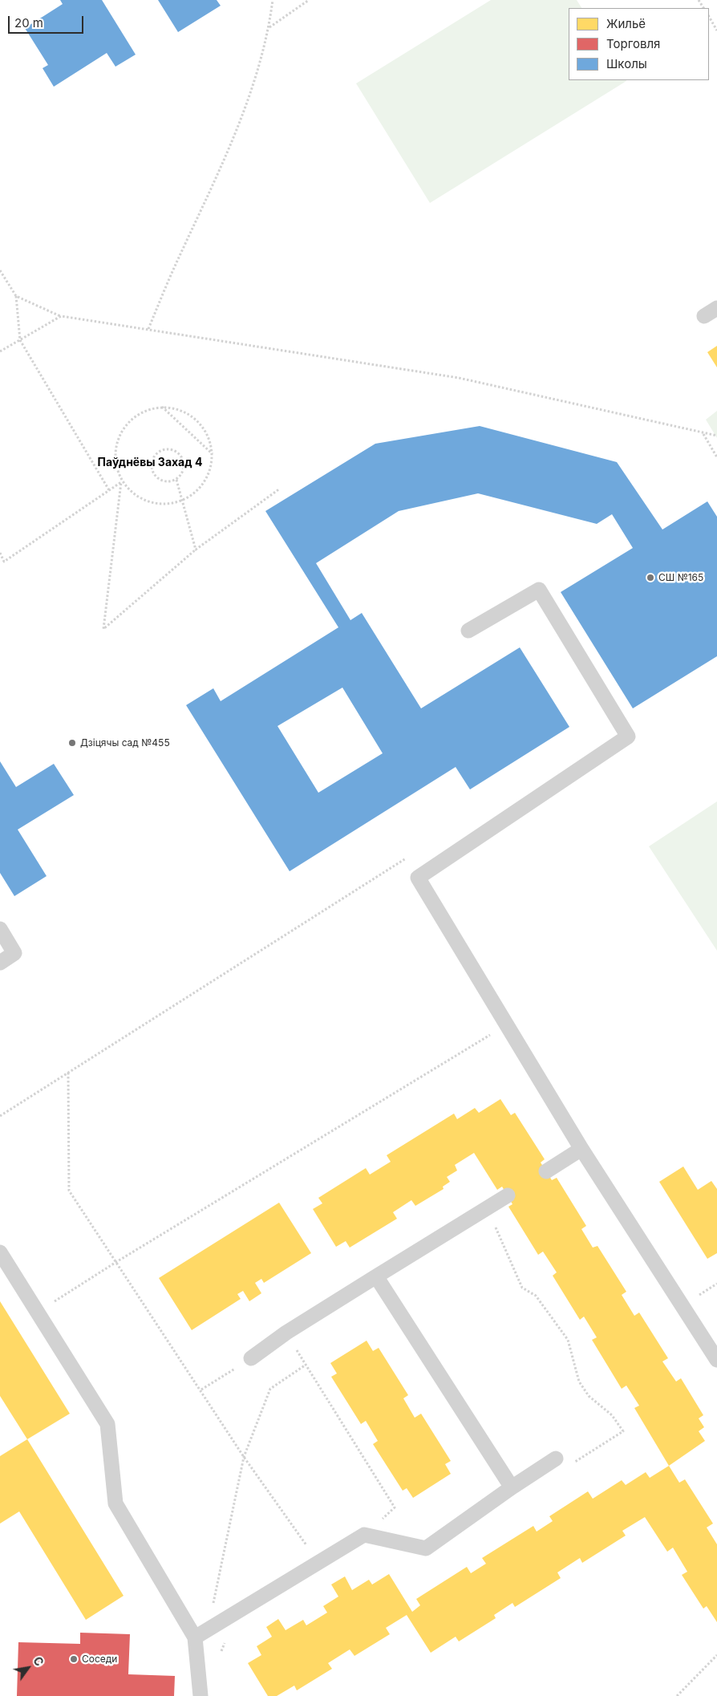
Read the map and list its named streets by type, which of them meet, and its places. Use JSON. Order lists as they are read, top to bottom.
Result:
{
  "districts": ["Паўднёвы Захад 4"],
  "places": ["СШ №165", "Дзіцячы сад №455", "Соседи"],
  "legend": ["Жильё", "Торговля", "Школы"],
  "scale_bar": "20 m",
  "north": "top right"
}
